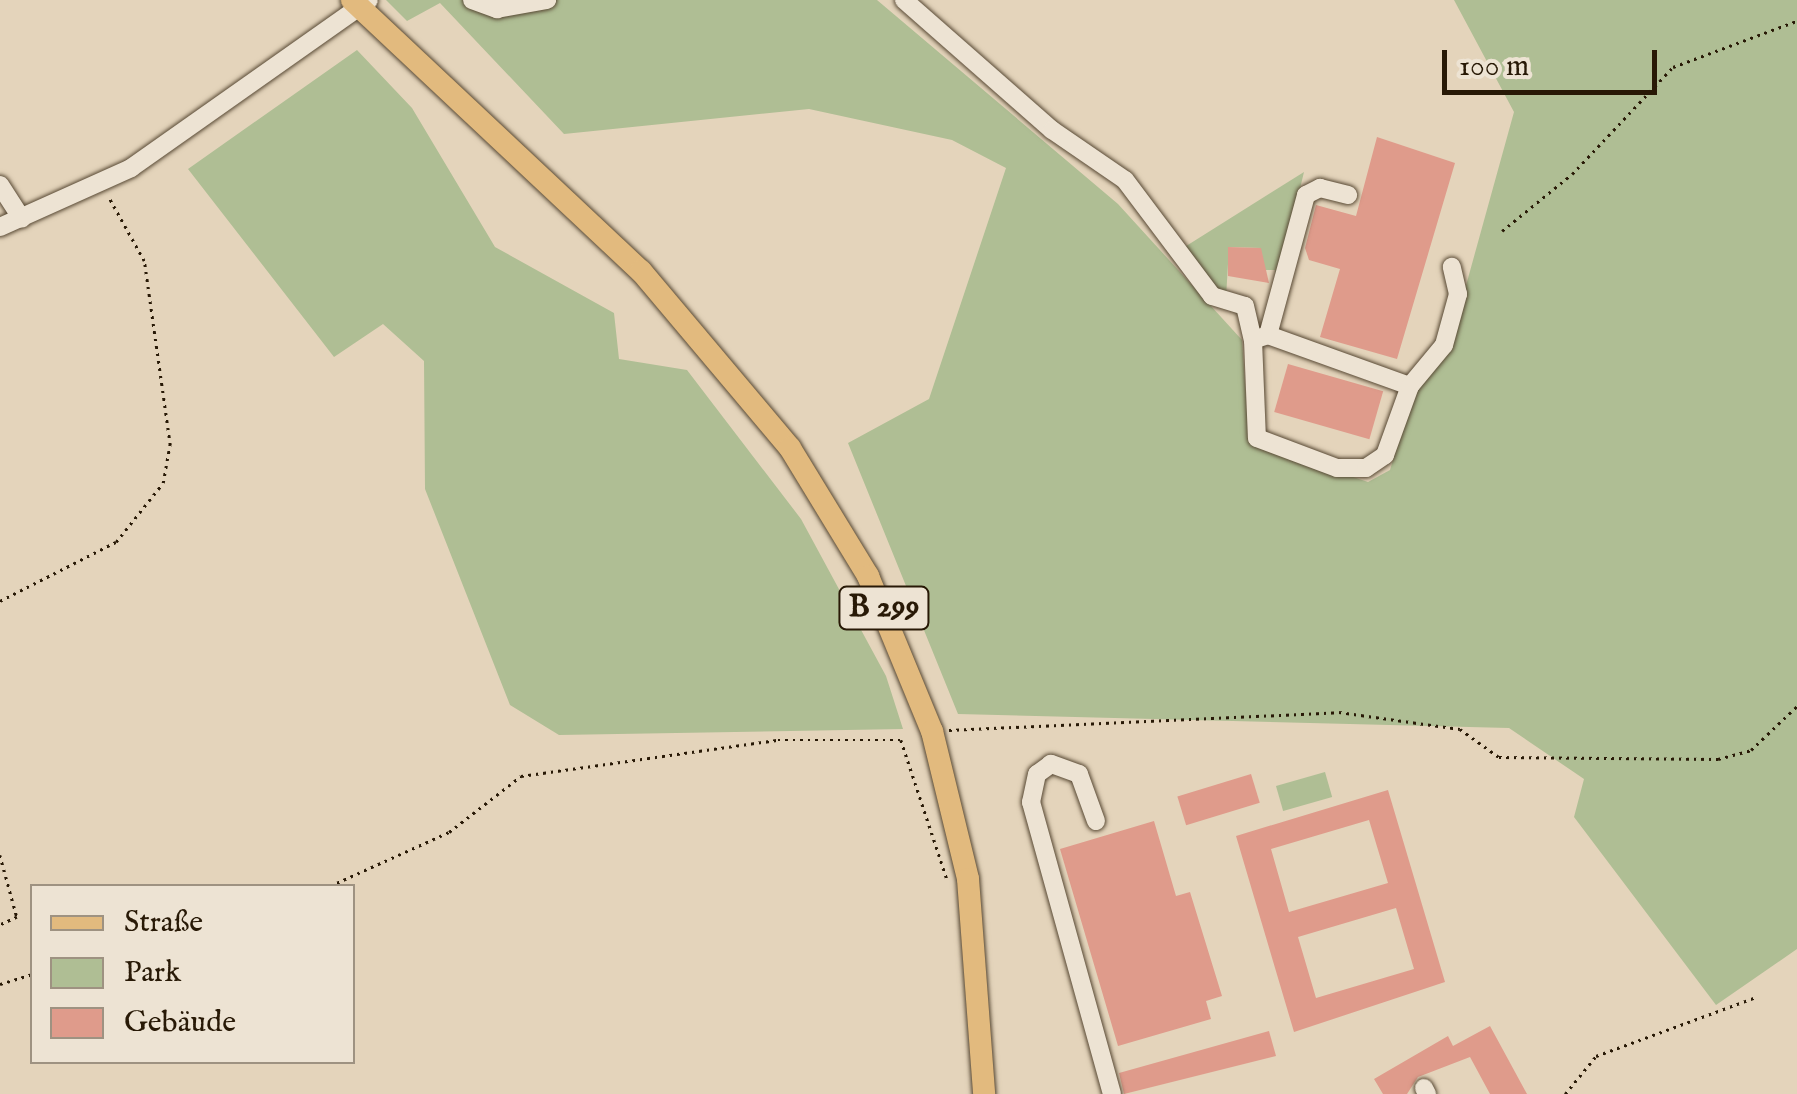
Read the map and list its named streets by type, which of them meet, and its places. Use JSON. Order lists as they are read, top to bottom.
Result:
{
  "streets": {
    "main road": ["B 299"]
  },
  "legend": ["Straße", "Park", "Gebäude"],
  "scale_bar": "100 m"
}
